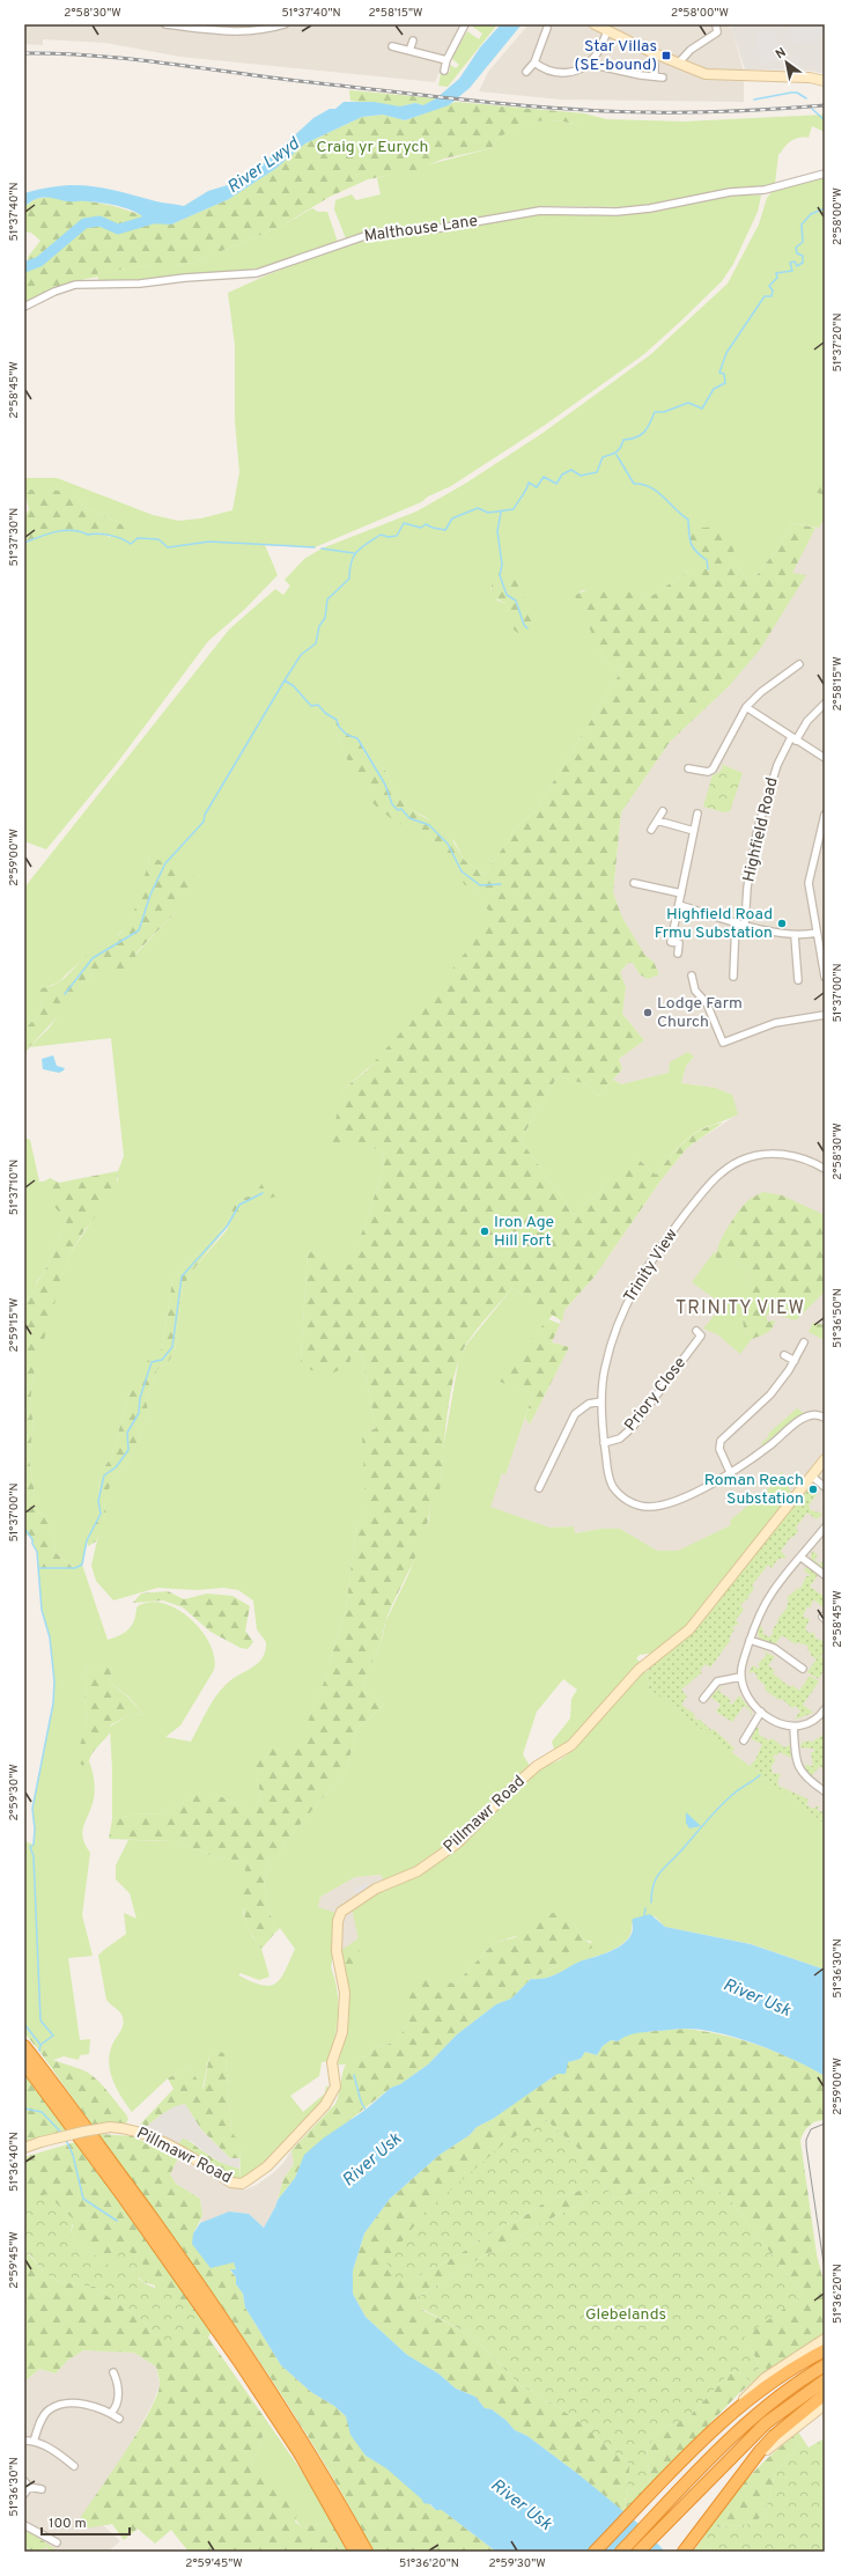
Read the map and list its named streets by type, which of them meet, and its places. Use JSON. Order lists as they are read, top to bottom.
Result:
{
  "streets": {
    "street": [
      "Malthouse Lane",
      "Highfield Road",
      "Trinity View",
      "Priory Close",
      "Pillmawr Road"
    ]
  },
  "crossings": [
    ["Trinity View", "Priory Close"]
  ],
  "districts": ["TRINITY VIEW"],
  "water": ["River Lwyd", "River Usk"],
  "parks": ["Craig yr Eurych", "Glebelands"],
  "places": {
    "transit": ["Star Villas (SE-bound)"],
    "other": [
      "Highfield Road Frmu Substation",
      "Lodge Farm Church",
      "Iron Age Hill Fort",
      "Roman Reach Substation"
    ]
  },
  "scale_bar": "100 m",
  "north": "top left",
  "coordinates": [
    "2°58'30\"W",
    "51°37'40\"N",
    "2°58'15\"W",
    "2°58'00\"W",
    "51°37'20\"N",
    "2°58'45\"W",
    "51°37'30\"N",
    "2°59'00\"W",
    "51°37'00\"N",
    "51°37'10\"N",
    "51°36'50\"N",
    "2°59'15\"W",
    "2°59'30\"W",
    "51°36'30\"N",
    "51°36'40\"N",
    "2°59'45\"W",
    "51°36'20\"N"
  ]
}
